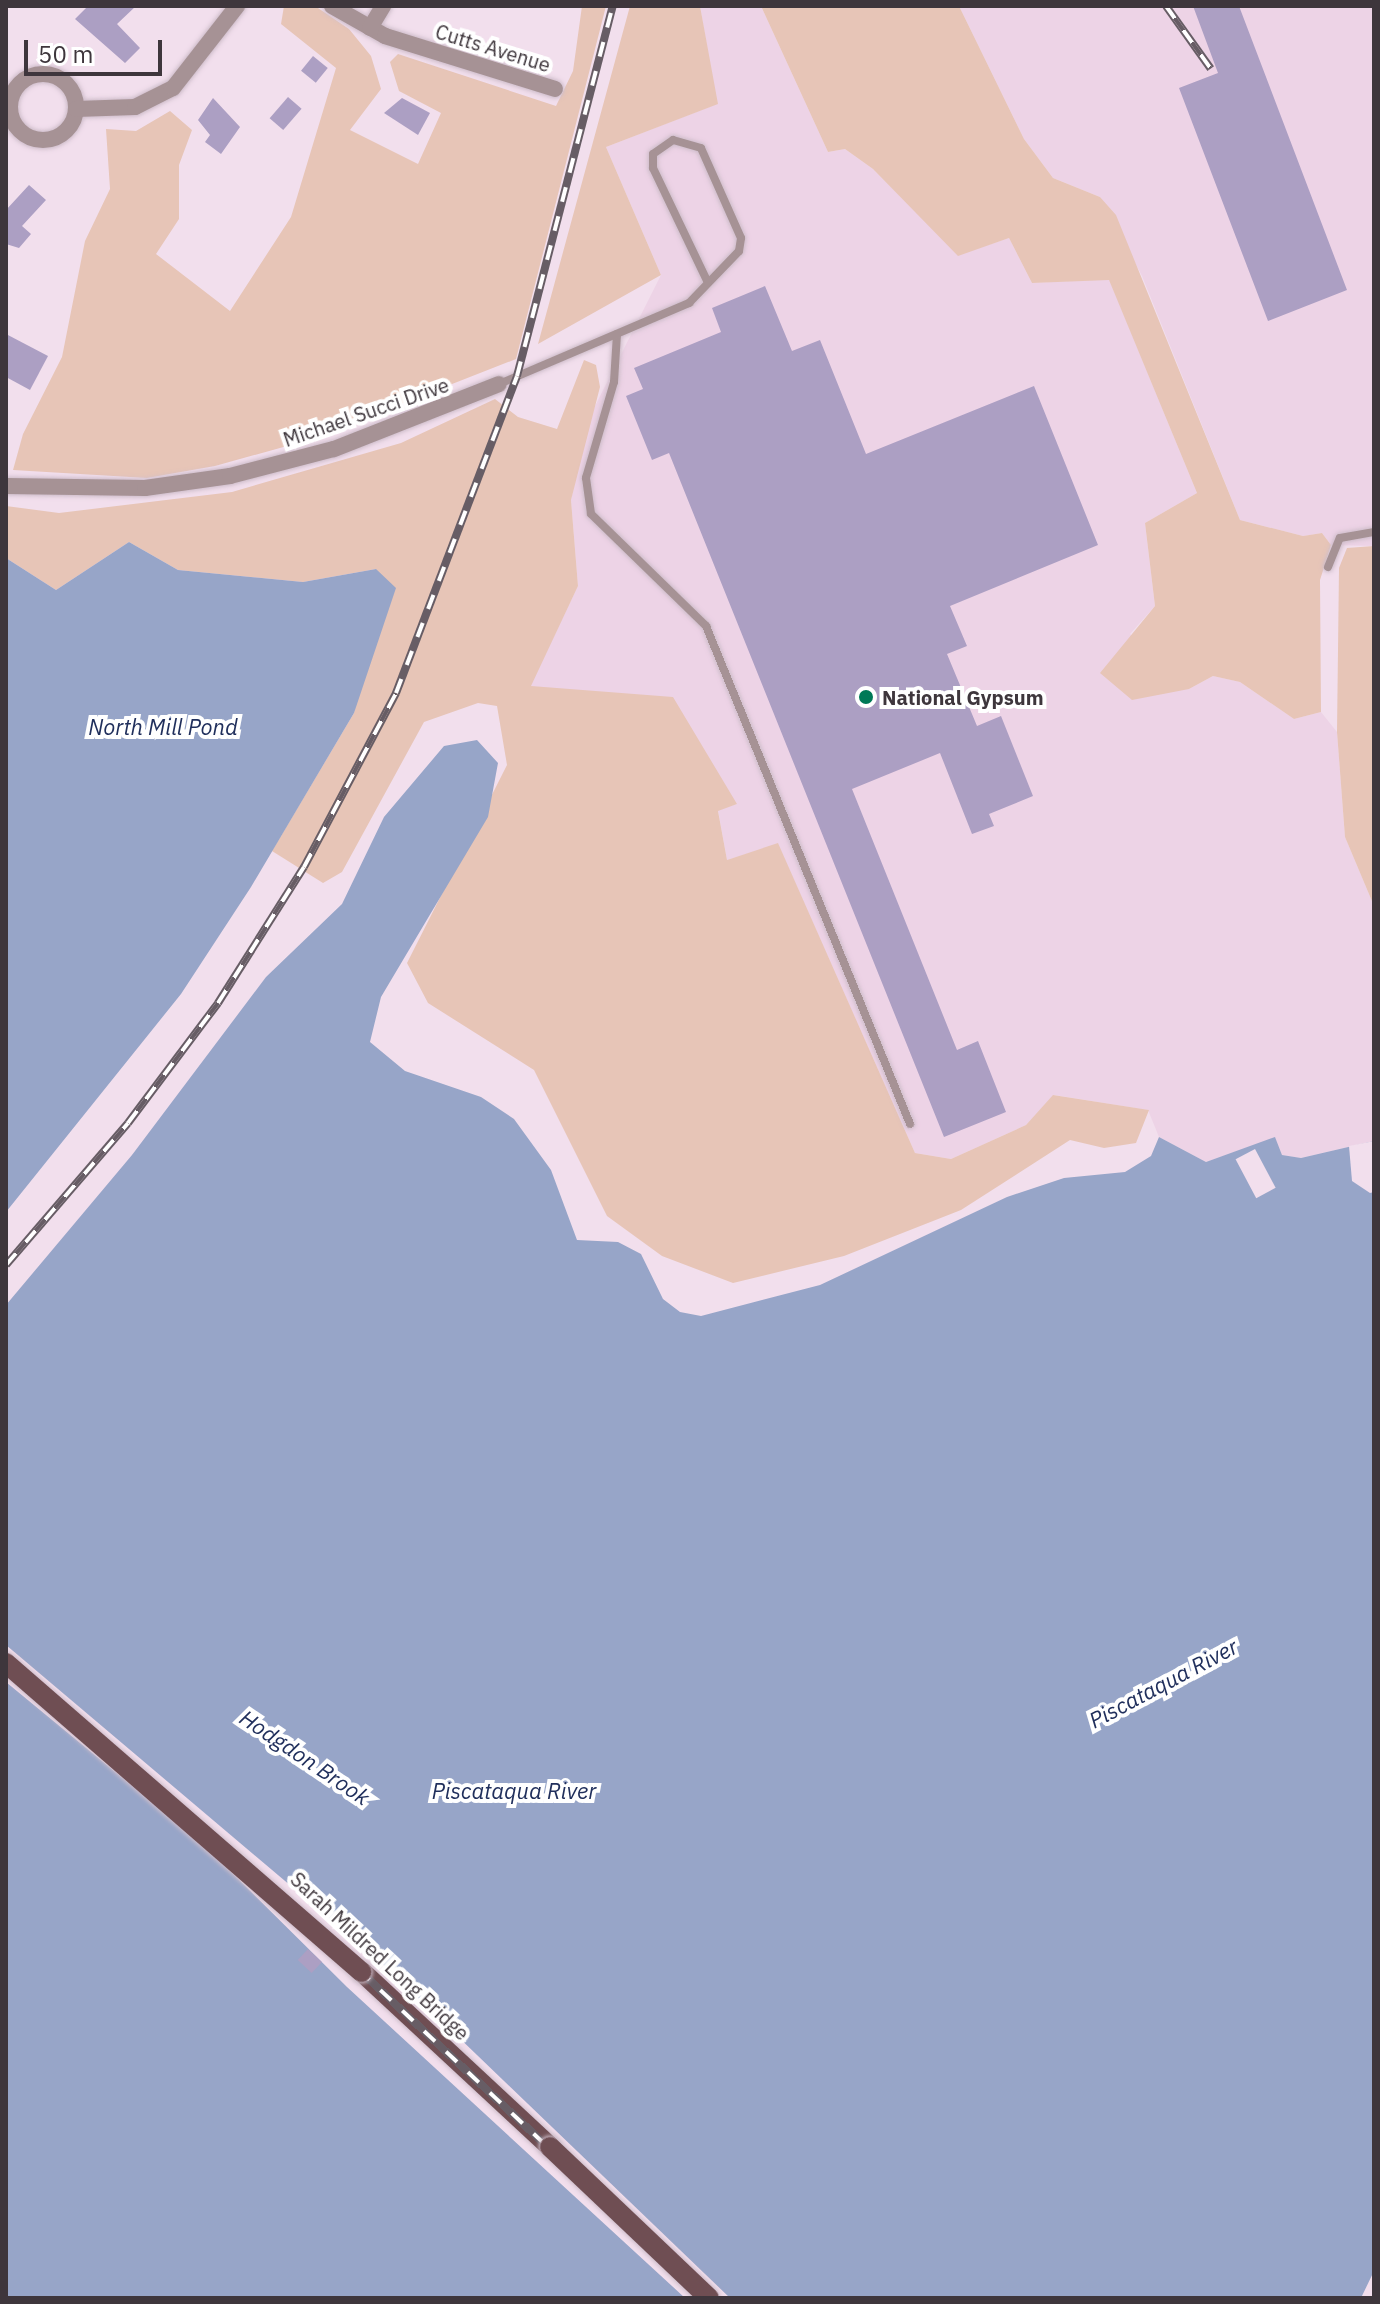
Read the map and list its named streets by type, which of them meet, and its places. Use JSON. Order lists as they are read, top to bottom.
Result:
{
  "streets": {
    "main road": ["Sarah Mildred Long Bridge"],
    "street": ["Cutts Avenue", "Michael Succi Drive"]
  },
  "water": ["North Mill Pond", "Piscataqua River", "Hodgdon Brook"],
  "places": ["National Gypsum"],
  "scale_bar": "50 m"
}
